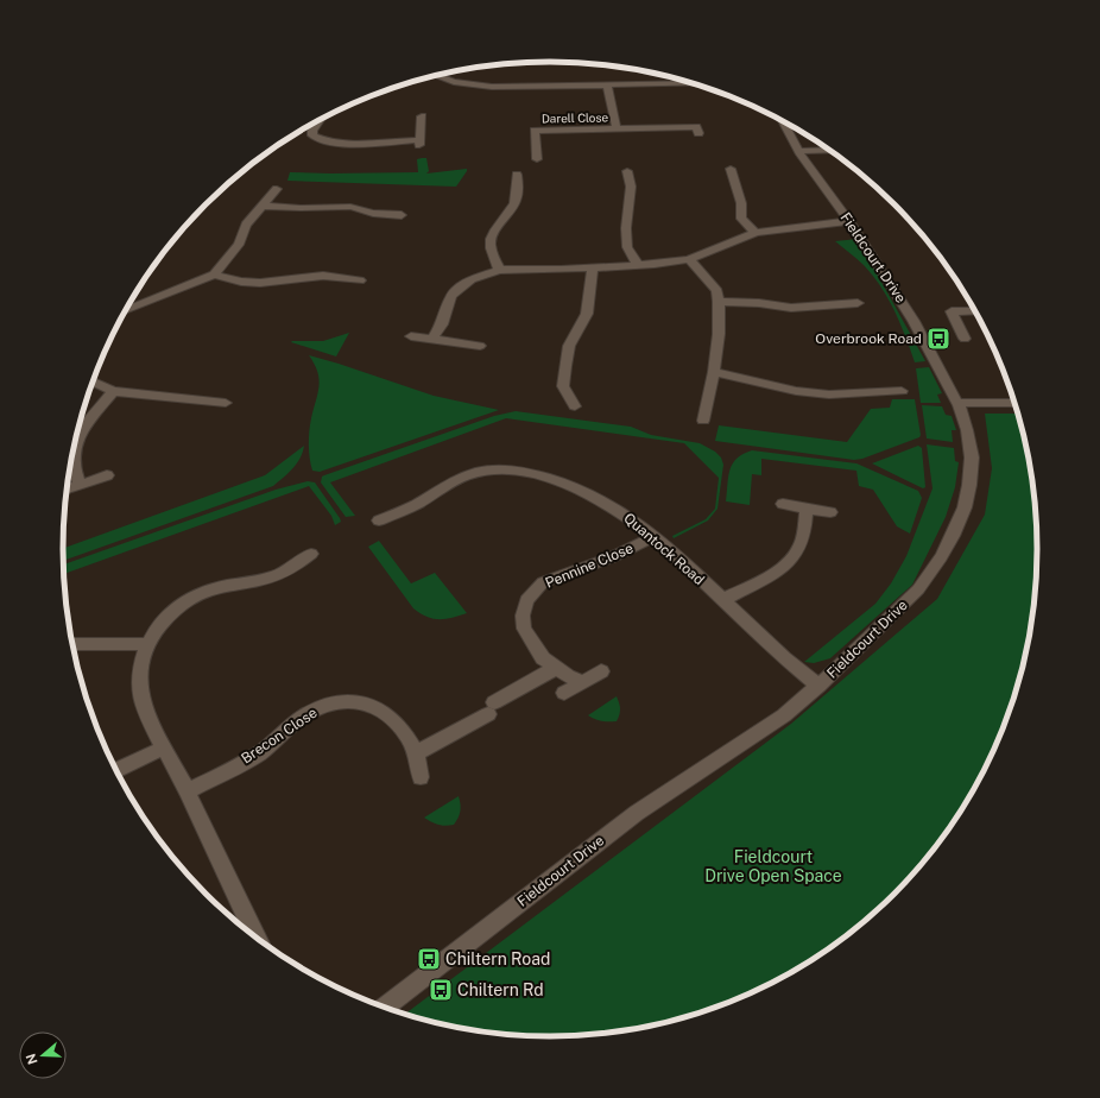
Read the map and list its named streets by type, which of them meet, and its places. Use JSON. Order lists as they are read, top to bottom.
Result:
{
  "streets": {
    "street": [
      "Darell Close",
      "Fieldcourt Drive",
      "Quantock Road",
      "Pennine Close",
      "Brecon Close"
    ]
  },
  "crossings": [
    ["Fieldcourt Drive", "Quantock Road"],
    ["Quantock Road", "Pennine Close"]
  ],
  "parks": ["Fieldcourt Drive Open Space"],
  "places": {
    "bus stop": ["Overbrook Road", "Chiltern Road", "Chiltern Rd"]
  },
  "north": "left"
}
